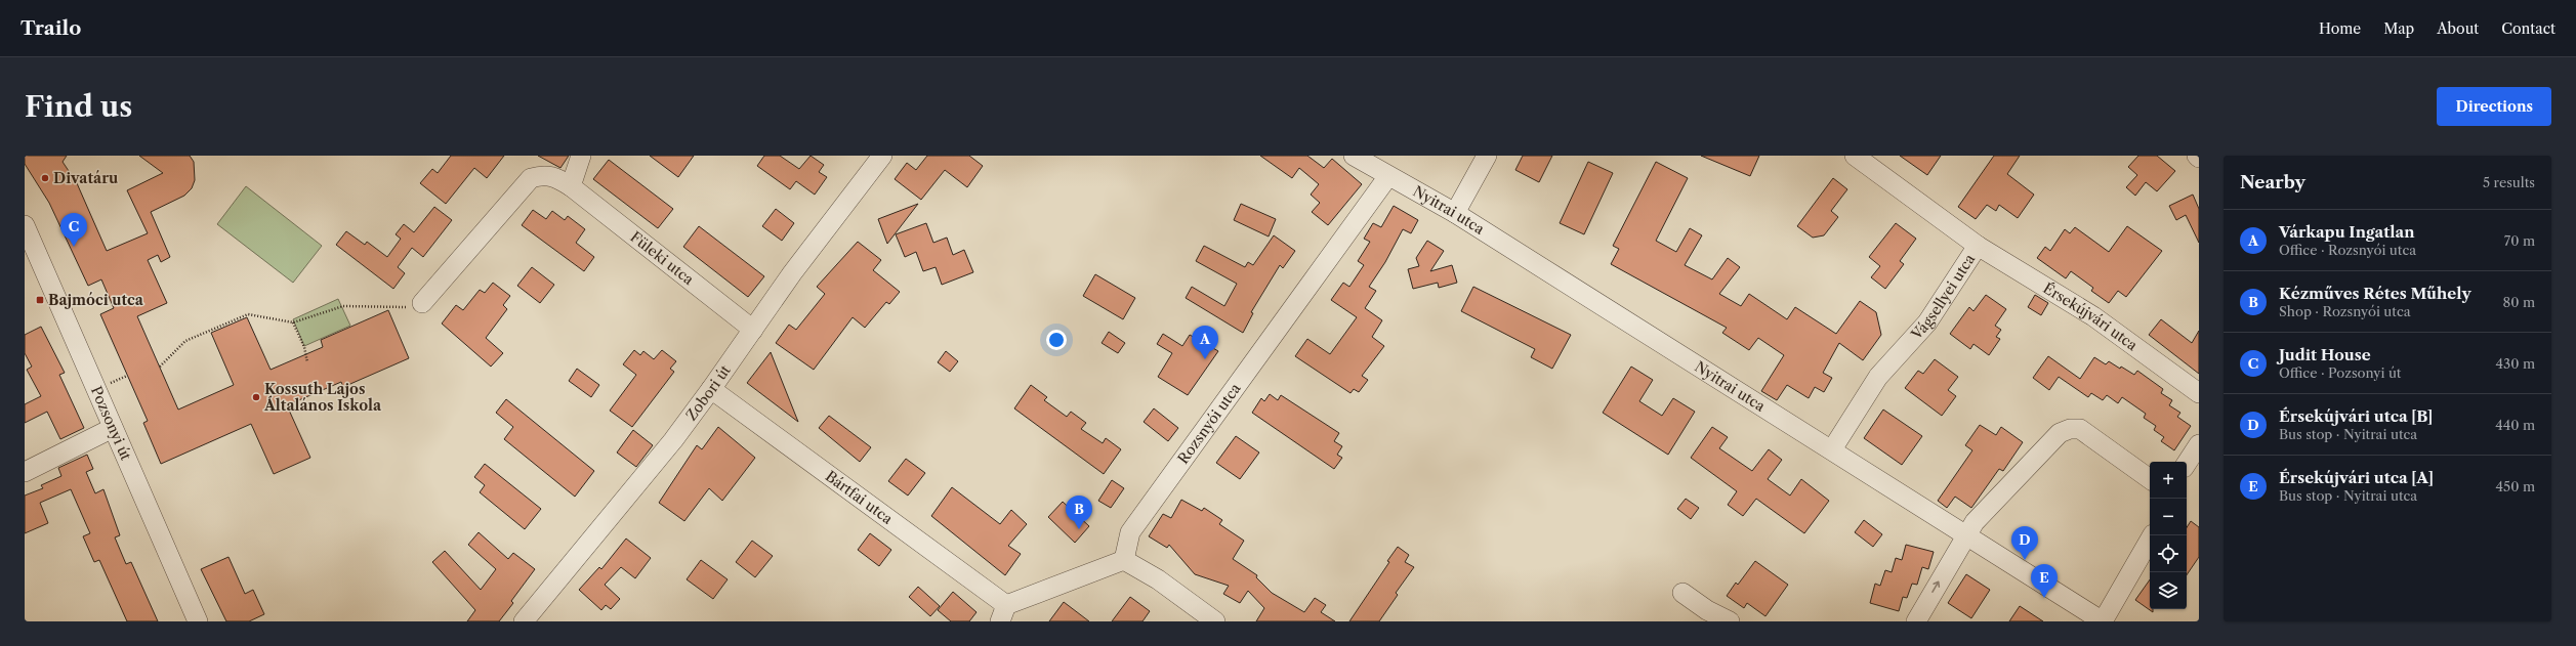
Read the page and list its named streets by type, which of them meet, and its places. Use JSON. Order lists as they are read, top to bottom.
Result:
{
  "streets": {
    "street": [
      "Nyitrai utca",
      "Füleki utca",
      "Vágsellyei utca",
      "Érsekújvári utca",
      "Zobori út",
      "Pozsonyi út",
      "Rozsnyói utca",
      "Bártfai utca"
    ]
  },
  "crossings": [
    ["Nyitrai utca", "Vágsellyei utca"],
    ["Nyitrai utca", "Rozsnyói utca"],
    ["Füleki utca", "Zobori út"],
    ["Vágsellyei utca", "Érsekújvári utca"],
    ["Zobori út", "Bártfai utca"]
  ],
  "places": {
    "other": ["Divatáru", "Kossuth Lajos Általános Iskola"],
    "transit": ["Bajmóci utca"]
  },
  "page": {
    "header": "Trailo",
    "nav": [
      "Home",
      "Map",
      "About",
      "Contact"
    ],
    "buttons": "Directions",
    "title": "Find us",
    "heading": ["Nearby", "5 results"],
    "list": [
      {
        "mark": "A",
        "name": "Várkapu Ingatlan",
        "note": "Office · Rozsnyói utca",
        "value": "70 m"
      },
      {
        "mark": "B",
        "name": "Kézműves Rétes Műhely",
        "note": "Shop · Rozsnyói utca",
        "value": "80 m"
      },
      {
        "mark": "C",
        "name": "Judit House",
        "note": "Office · Pozsonyi út",
        "value": "430 m"
      },
      {
        "mark": "D",
        "name": "Érsekújvári utca [B]",
        "note": "Bus stop · Nyitrai utca",
        "value": "440 m"
      },
      {
        "mark": "E",
        "name": "Érsekújvári utca [A]",
        "note": "Bus stop · Nyitrai utca",
        "value": "450 m"
      }
    ],
    "pins": [
      "C",
      "A",
      "B",
      "D",
      "E"
    ],
    "map_buttons": ["+", "−"]
  }
}
